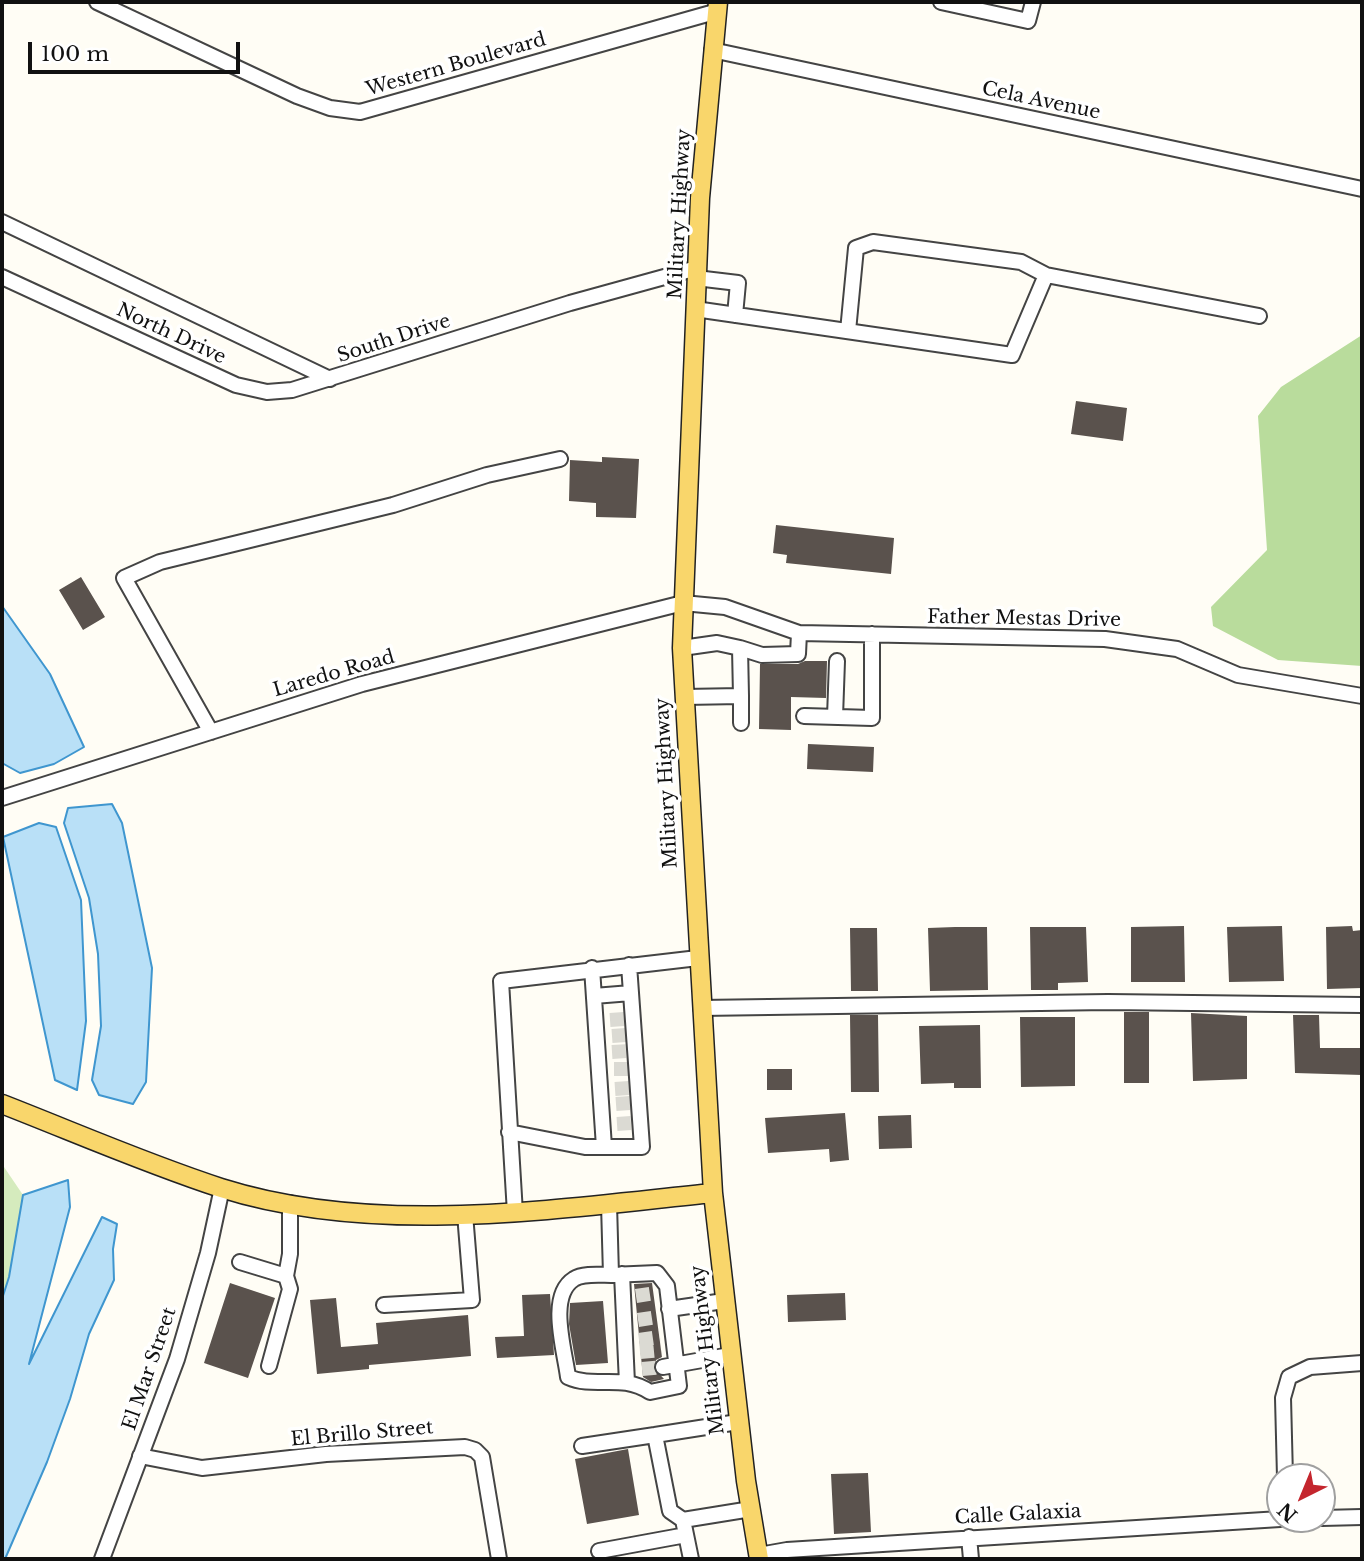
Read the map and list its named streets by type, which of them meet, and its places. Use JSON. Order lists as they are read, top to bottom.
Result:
{
  "streets": {
    "main road": ["Military Highway"],
    "street": [
      "Western Boulevard",
      "Cela Avenue",
      "North Drive",
      "South Drive",
      "Father Mestas Drive",
      "Laredo Road",
      "El Mar Street",
      "El Brillo Street",
      "Calle Galaxia"
    ]
  },
  "crossings": [
    ["Western Boulevard", "Military Highway"],
    ["Cela Avenue", "Military Highway"],
    ["Military Highway", "South Drive"],
    ["Military Highway", "Father Mestas Drive"],
    ["Military Highway", "Laredo Road"],
    ["Military Highway", "Calle Galaxia"],
    ["North Drive", "South Drive"],
    ["Father Mestas Drive", "Laredo Road"],
    ["El Mar Street", "El Brillo Street"]
  ],
  "scale_bar": "100 m",
  "north": "bottom left"
}
